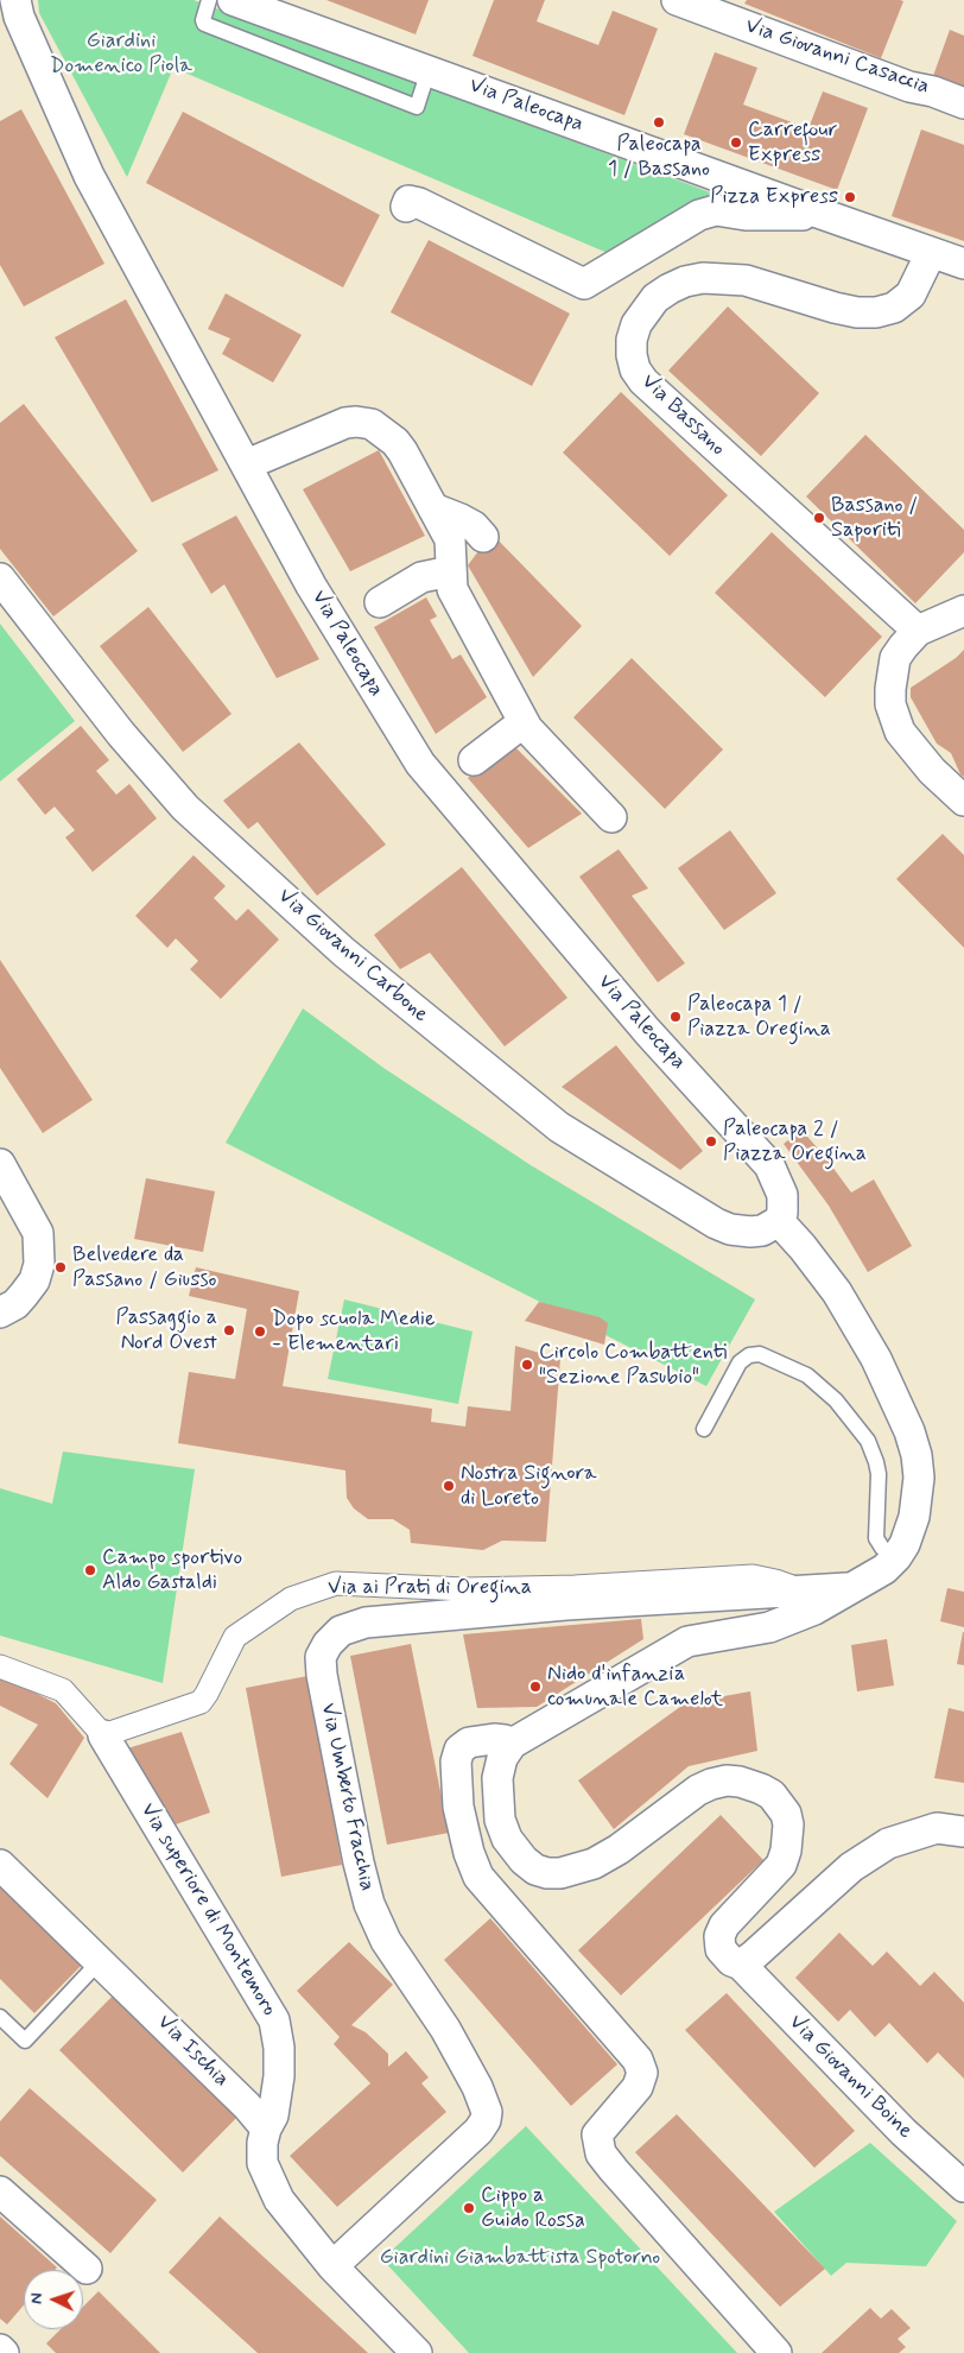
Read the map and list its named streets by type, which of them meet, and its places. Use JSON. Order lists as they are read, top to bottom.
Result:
{
  "streets": {
    "street": [
      "Via Giovanni Casaccia",
      "Via Paleocapa",
      "Via Bassano",
      "Via Giovanni Carbone",
      "Via ai Prati di Oregina",
      "Via Umberto Fracchia",
      "Via superiore di Montemoro",
      "Via Ischia",
      "Via Giovanni Boine"
    ]
  },
  "crossings": [
    ["Via Paleocapa", "Via Bassano"],
    ["Via Paleocapa", "Via Giovanni Carbone"],
    ["Via ai Prati di Oregina", "Via Umberto Fracchia"],
    ["Via ai Prati di Oregina", "Via superiore di Montemoro"],
    ["Via superiore di Montemoro", "Via Ischia"]
  ],
  "parks": ["Giardini Domenico Piola", "Giardini Giambattista Spotorno"],
  "places": [
    "Paleocapa 1 / Bassano",
    "Carrefour Express",
    "Pizza Express",
    "Bassano / Saporiti",
    "Paleocapa 1 / Piazza Oregina",
    "Paleocapa 2 / Piazza Oregina",
    "Belvedere da Passano / Giusso",
    "Passaggio a Nord Ovest",
    "Dopo scuola Medie - Elementari",
    "Circolo Combattenti \"Sezione Pasubio\"",
    "Nostra Signora di Loreto",
    "Campo sportivo Aldo Gastaldi",
    "Nido d'infanzia comunale Camelot",
    "Cippo a Guido Rossa"
  ],
  "north": "left"
}
